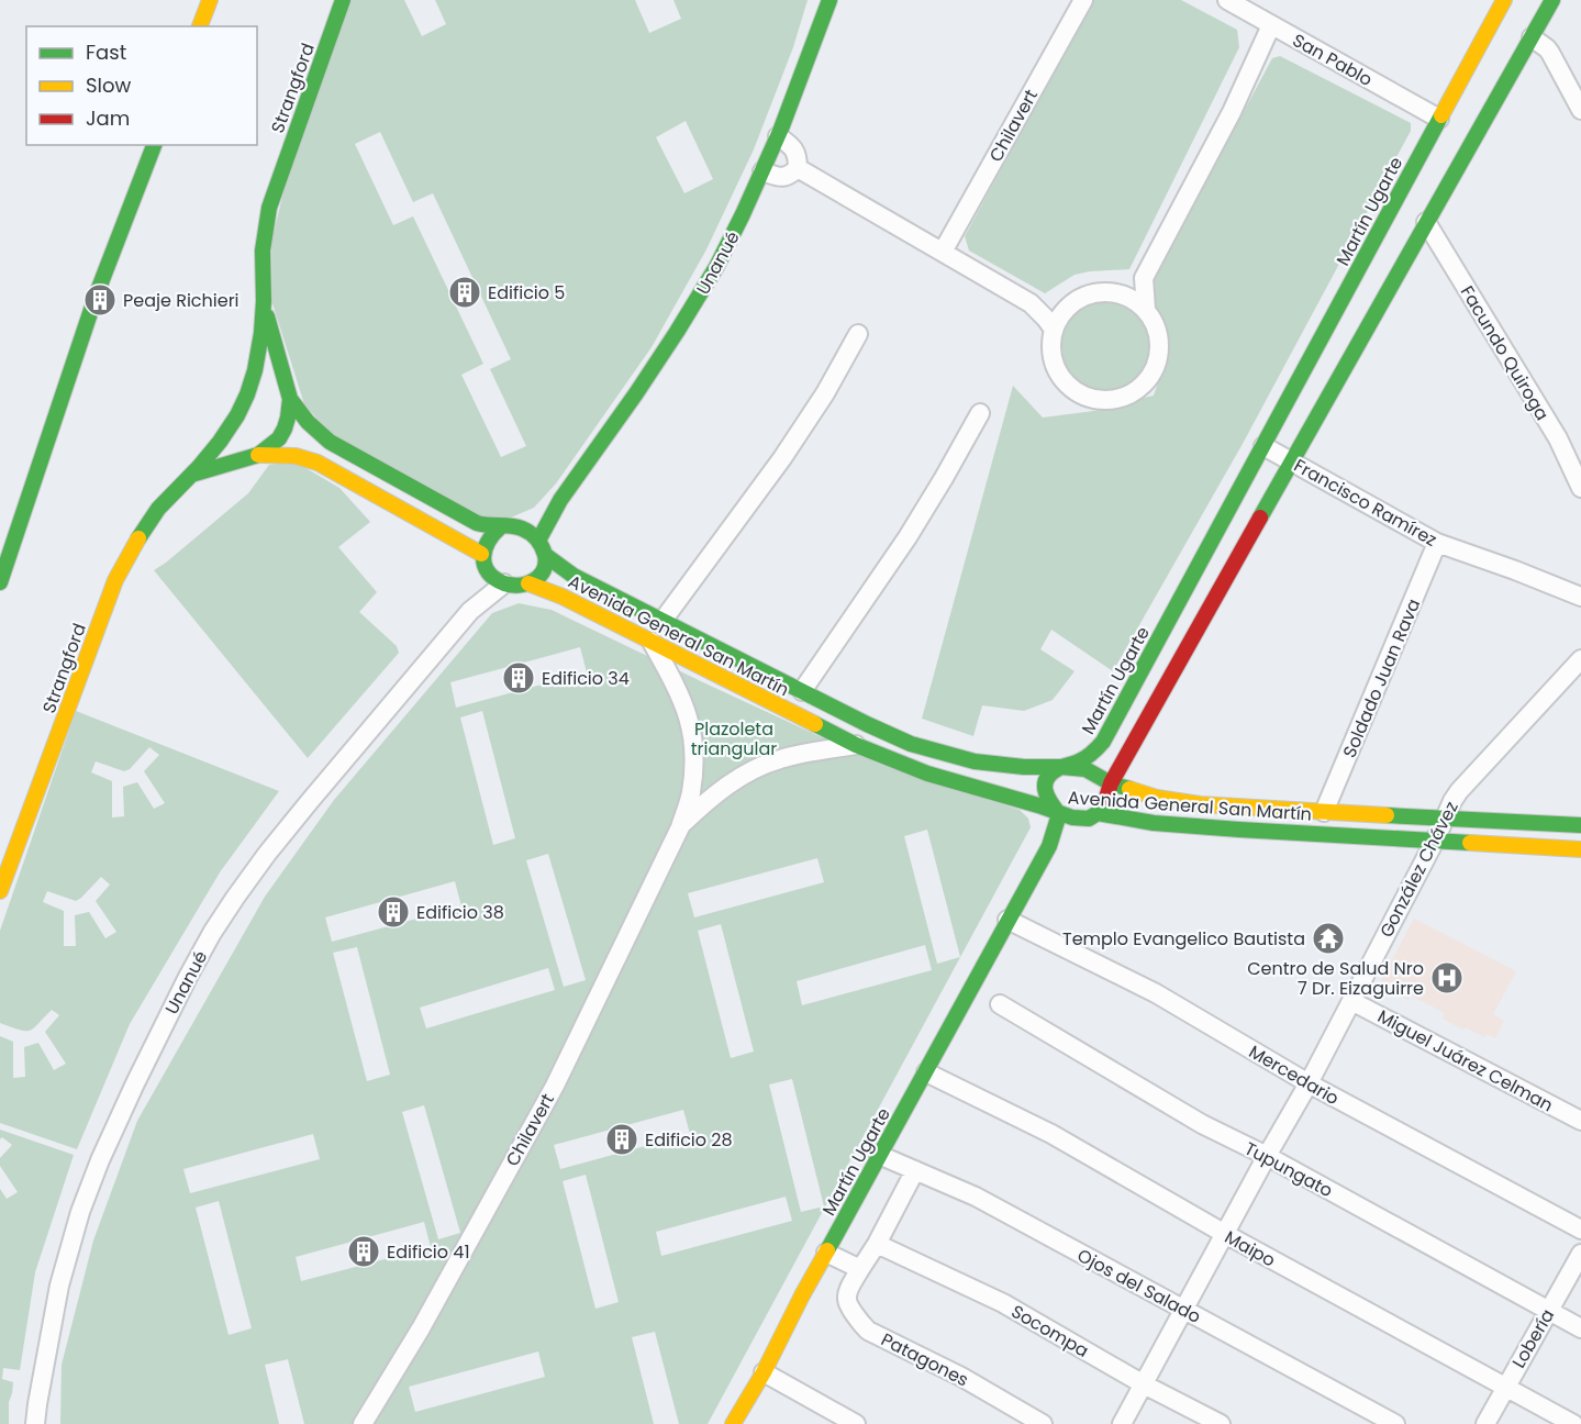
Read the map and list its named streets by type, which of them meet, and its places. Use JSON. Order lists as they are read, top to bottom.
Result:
{
  "streets": {
    "main road": [
      "Strangford",
      "Martín Ugarte",
      "Unanué",
      "Avenida General San Martín"
    ],
    "street": [
      "San Pablo",
      "Chilavert",
      "Facundo Quiroga",
      "Francisco Ramírez",
      "Soldado Juan Rava",
      "González Chávez",
      "Miguel Juárez Celman",
      "Mercedario",
      "Tupungato",
      "Maipo",
      "Ojos del Salado",
      "Socompa",
      "Lobería",
      "Patagones"
    ]
  },
  "crossings": [
    ["San Pablo", "Martín Ugarte"],
    ["Chilavert", "Avenida General San Martín"],
    ["Martín Ugarte", "Francisco Ramírez"],
    ["Martín Ugarte", "Avenida General San Martín"],
    ["Martín Ugarte", "Mercedario"],
    ["Martín Ugarte", "Maipo"],
    ["Martín Ugarte", "Ojos del Salado"],
    ["Unanué", "Avenida General San Martín"],
    ["Francisco Ramírez", "Soldado Juan Rava"],
    ["Avenida General San Martín", "Soldado Juan Rava"],
    ["Avenida General San Martín", "González Chávez"],
    ["González Chávez", "Miguel Juárez Celman"],
    ["González Chávez", "Mercedario"],
    ["González Chávez", "Tupungato"],
    ["González Chávez", "Maipo"],
    ["González Chávez", "Ojos del Salado"],
    ["González Chávez", "Socompa"],
    ["Tupungato", "Lobería"],
    ["Maipo", "Lobería"]
  ],
  "parks": ["Plazoleta triangular"],
  "places": {
    "building": [
      "Edificio 5",
      "Peaje Richieri",
      "Edificio 34",
      "Edificio 38",
      "Edificio 28",
      "Edificio 41"
    ],
    "temple": ["Templo Evangelico Bautista"],
    "hospital": ["Centro de Salud Nro 7 Dr. Eizaguirre"]
  },
  "legend": ["Fast", "Slow", "Jam"]
}
